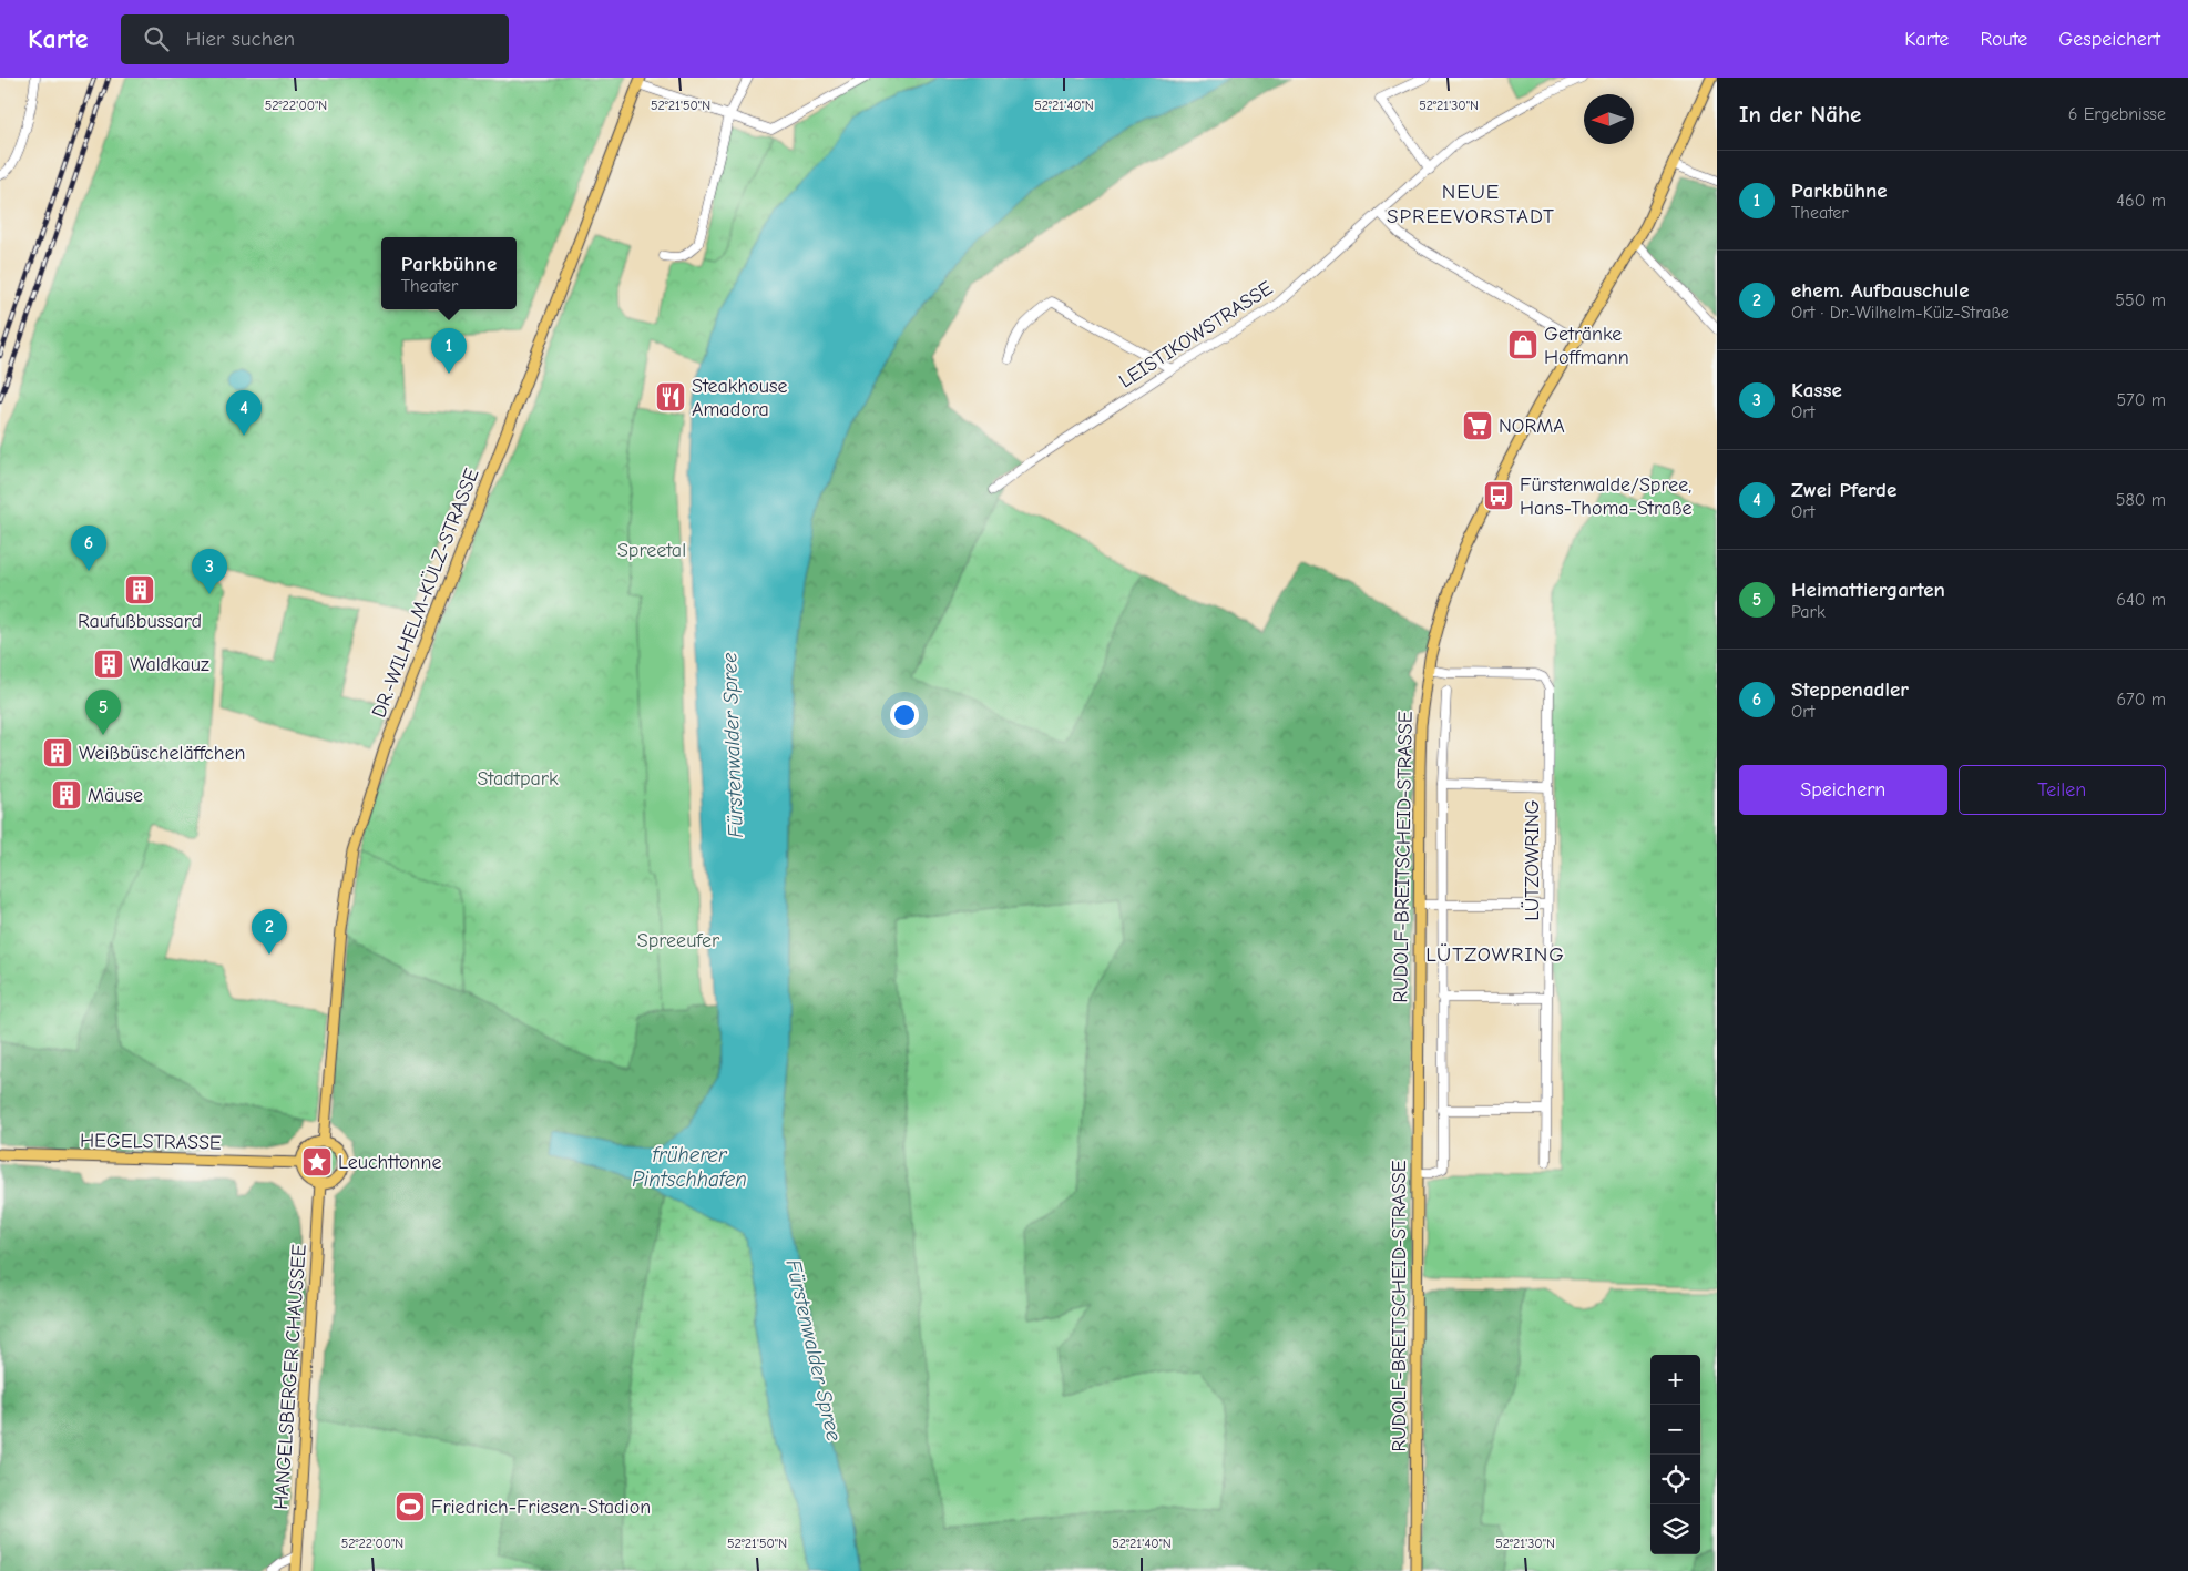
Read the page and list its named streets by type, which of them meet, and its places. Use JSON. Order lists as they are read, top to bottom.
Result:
{
  "streets": {
    "main road": [
      "DR.-WILHELM-KÜLZ-STRASSE",
      "RUDOLF-BREITSCHEID-STRASSE",
      "HEGELSTRASSE",
      "HANGELSBERGER CHAUSSEE"
    ],
    "street": ["LEISTIKOWSTRASSE", "LÜTZOWRING"]
  },
  "crossings": [
    ["DR.-WILHELM-KÜLZ-STRASSE", "HEGELSTRASSE"],
    ["DR.-WILHELM-KÜLZ-STRASSE", "HANGELSBERGER CHAUSSEE"],
    ["RUDOLF-BREITSCHEID-STRASSE", "LÜTZOWRING"],
    ["HEGELSTRASSE", "HANGELSBERGER CHAUSSEE"]
  ],
  "districts": ["NEUE SPREEVORSTADT", "LÜTZOWRING"],
  "water": ["Fürstenwalder Spree", "früherer Pintschhafen"],
  "parks": ["Spreetal", "Stadtpark", "Spreeufer"],
  "places": {
    "shop": ["Getränke Hoffmann"],
    "restaurant": ["Steakhouse Amadora"],
    "supermarket": ["NORMA"],
    "bus stop": ["Fürstenwalde/Spree, Hans-Thoma-Straße"],
    "building": [
      "Raufußbussard",
      "Waldkauz",
      "Weißbüscheläffchen",
      "Mäuse"
    ],
    "place": ["Leuchttonne"],
    "sports": ["Friedrich-Friesen-Stadion"]
  },
  "north": "left",
  "page": {
    "header": "Karte",
    "search": "Hier suchen",
    "nav": ["Karte", "Route", "Gespeichert"],
    "heading": ["In der Nähe", "6 Ergebnisse"],
    "list": [
      {
        "mark": "1",
        "name": "Parkbühne",
        "note": "Theater",
        "value": "460 m"
      },
      {
        "mark": "2",
        "name": "ehem. Aufbauschule",
        "note": "Ort · Dr.-Wilhelm-Külz-Straße",
        "value": "550 m"
      },
      {
        "mark": "3",
        "name": "Kasse",
        "note": "Ort",
        "value": "570 m"
      },
      {
        "mark": "4",
        "name": "Zwei Pferde",
        "note": "Ort",
        "value": "580 m"
      },
      {
        "mark": "5",
        "name": "Heimattiergarten",
        "note": "Park",
        "value": "640 m"
      },
      {
        "mark": "6",
        "name": "Steppenadler",
        "note": "Ort",
        "value": "670 m"
      }
    ],
    "popup": ["Parkbühne", "Theater"],
    "pins": [
      "1",
      "4",
      "6",
      "3",
      "5",
      "2"
    ],
    "buttons": ["Speichern", "Teilen"],
    "map_buttons": ["+", "−"]
  },
  "coordinates": [
    "52°22'00\"N",
    "52°21'50\"N",
    "52°21'40\"N",
    "52°21'30\"N"
  ]
}
